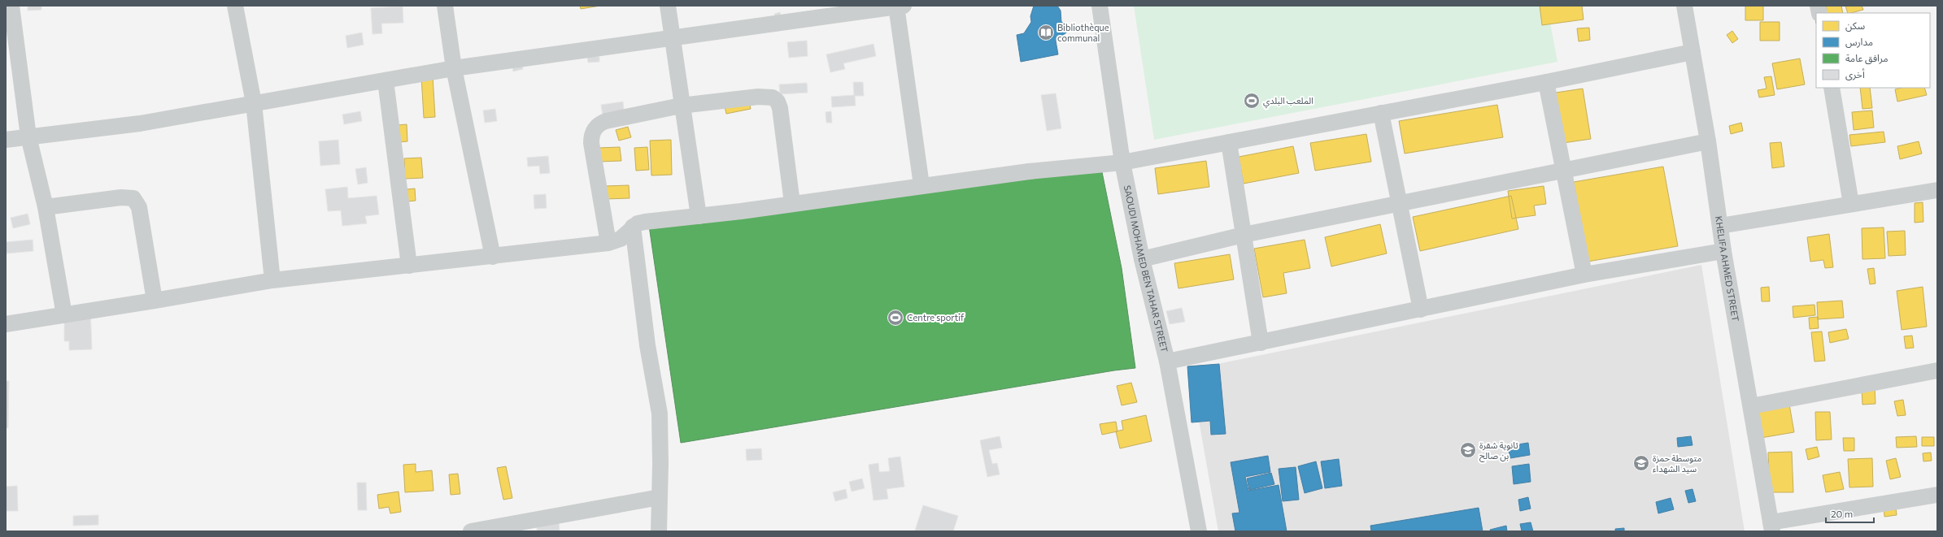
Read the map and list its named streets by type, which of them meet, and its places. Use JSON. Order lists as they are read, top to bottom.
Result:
{
  "streets": {
    "street": ["SAOUDI MOHAMED BEN TAHAR STREET", "KHELIFA AHMED STREET"]
  },
  "places": {
    "library": ["Bibliothèque communal"],
    "sports": ["الملعب البلدي", "Centre sportif"],
    "school or university": ["ثانوية شقرة بن صالح", "متوسطة حمزة سيد الشهداء"]
  },
  "legend": [
    "سكن",
    "مدارس",
    "مرافق عامة",
    "أخرى"
  ],
  "scale_bar": "20 m"
}
